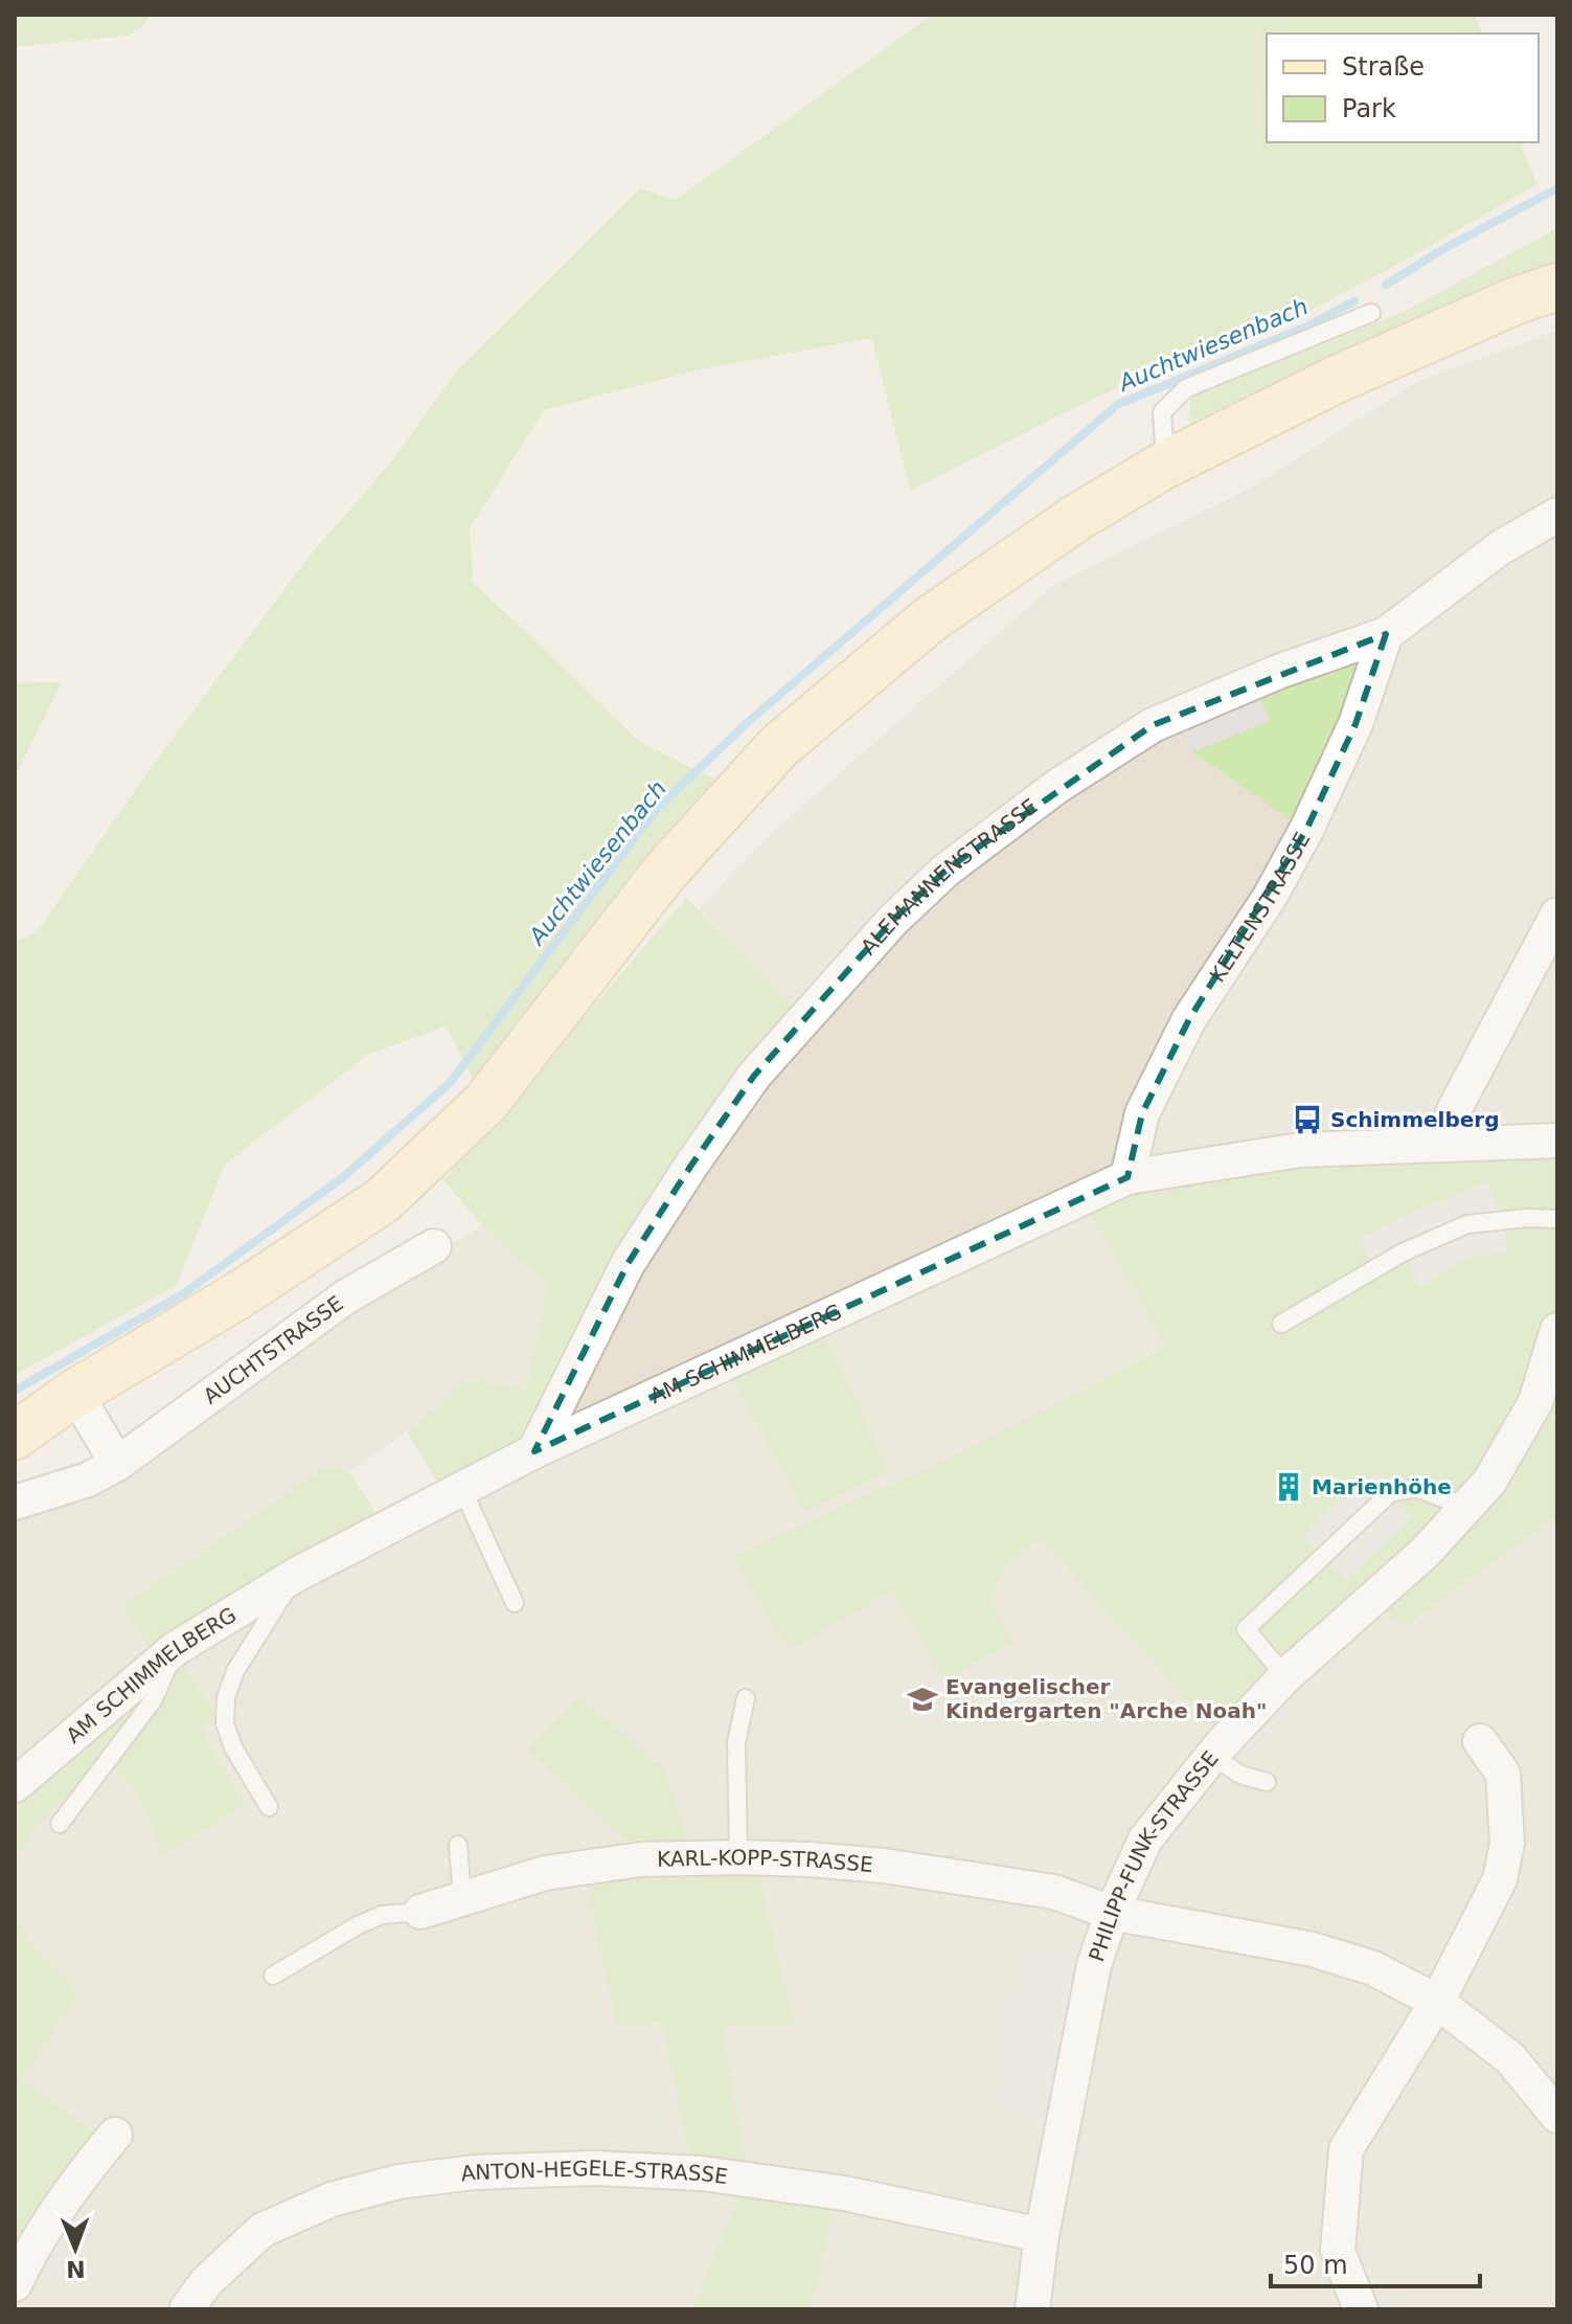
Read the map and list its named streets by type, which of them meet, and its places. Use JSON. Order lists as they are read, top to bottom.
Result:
{
  "streets": {
    "street": [
      "ALEMANNENSTRASSE",
      "KELTENSTRASSE",
      "AUCHTSTRASSE",
      "AM SCHIMMELBERG",
      "PHILIPP-FUNK-STRASSE",
      "KARL-KOPP-STRASSE",
      "ANTON-HEGELE-STRASSE"
    ]
  },
  "crossings": [
    ["ALEMANNENSTRASSE", "KELTENSTRASSE"],
    ["ALEMANNENSTRASSE", "AM SCHIMMELBERG"],
    ["KELTENSTRASSE", "AM SCHIMMELBERG"],
    ["PHILIPP-FUNK-STRASSE", "KARL-KOPP-STRASSE"],
    ["PHILIPP-FUNK-STRASSE", "ANTON-HEGELE-STRASSE"]
  ],
  "water": ["Auchtwiesenbach"],
  "places": {
    "bus stop": ["Schimmelberg"],
    "building": ["Marienhöhe"],
    "school or university": ["Evangelischer Kindergarten \"Arche Noah\""]
  },
  "legend": ["Straße", "Park"],
  "scale_bar": "50 m",
  "north": "bottom"
}
